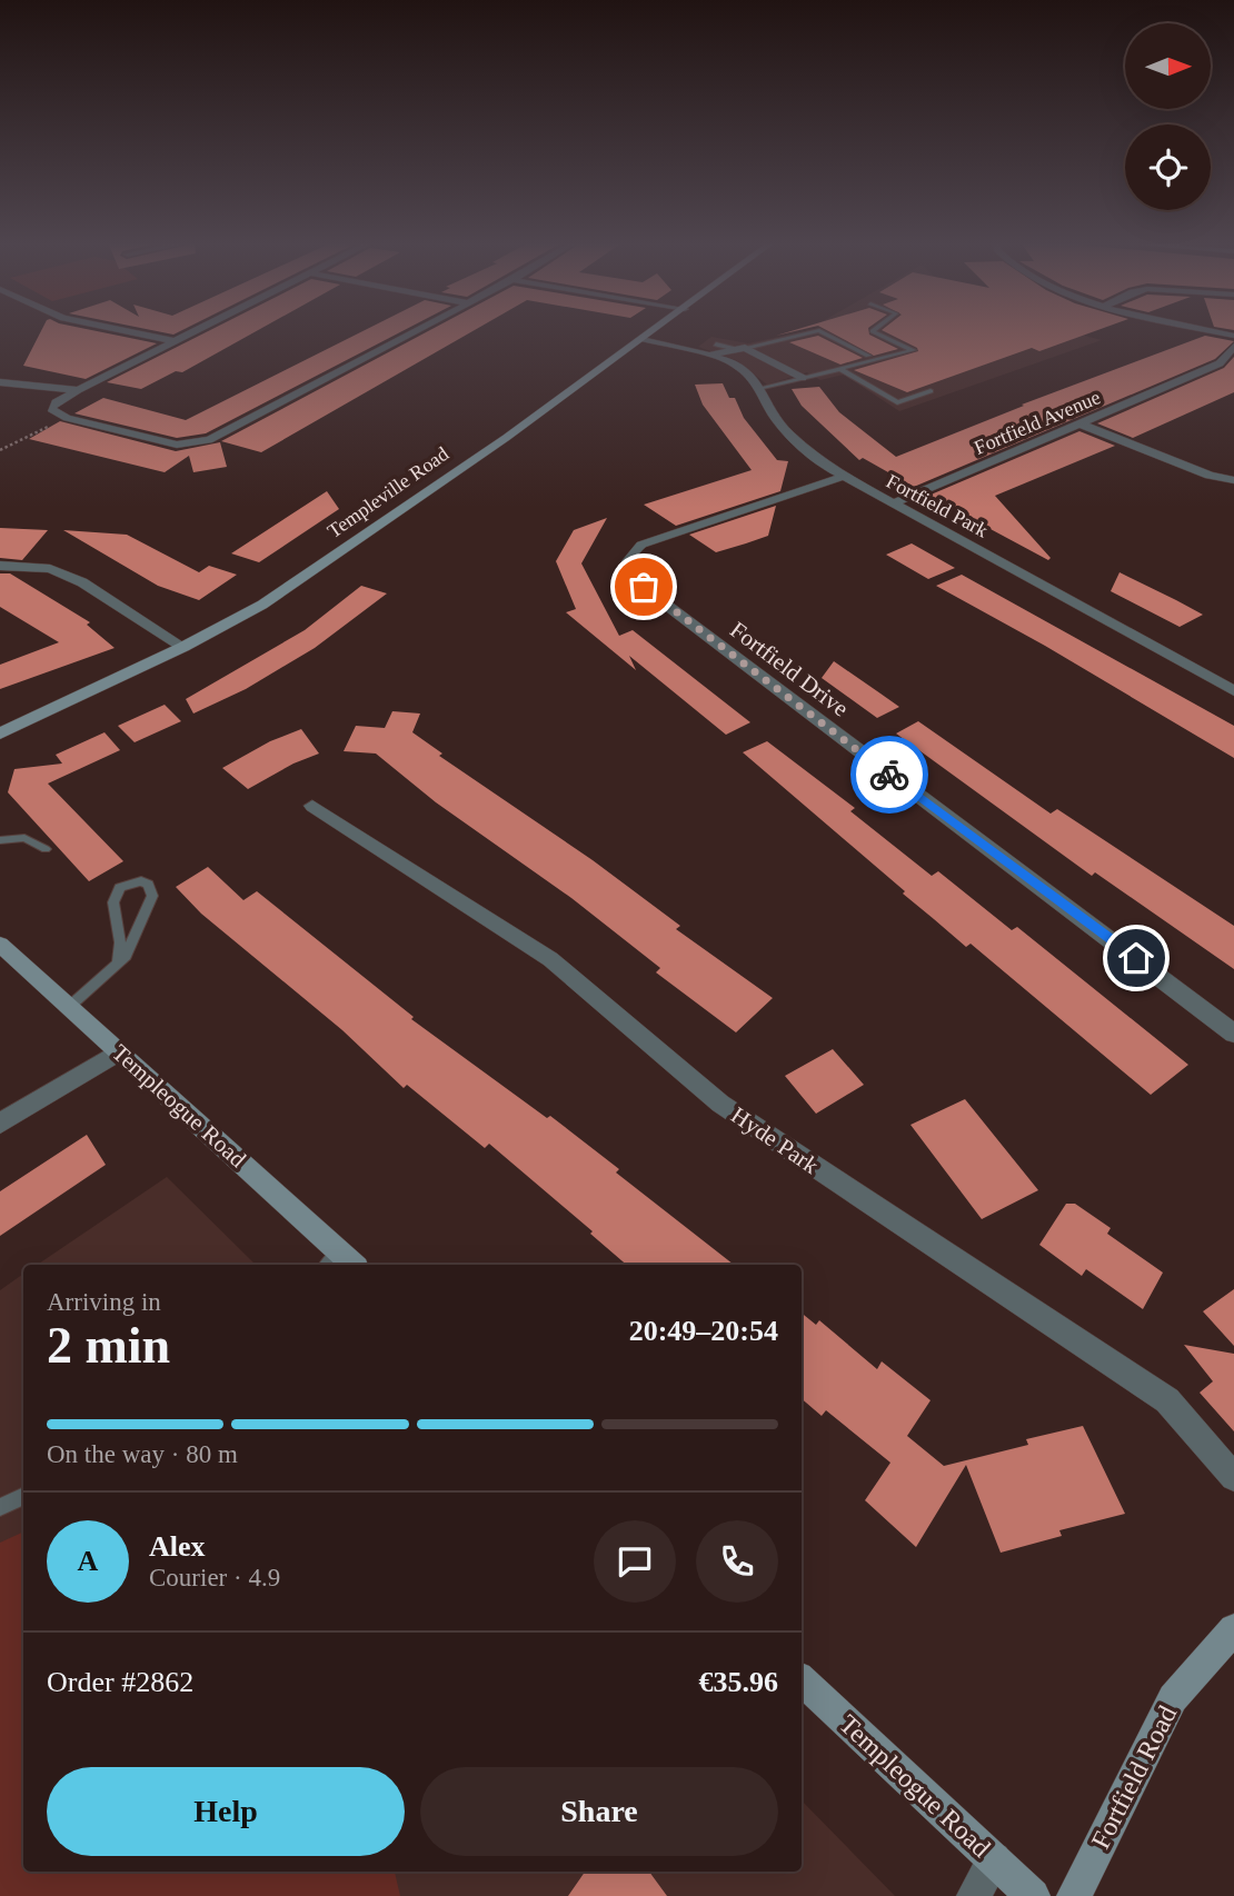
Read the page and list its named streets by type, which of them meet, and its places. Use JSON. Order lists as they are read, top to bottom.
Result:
{
  "streets": {
    "main road": ["Templeville Road", "Templeogue Road", "Fortfield Road"],
    "street": [
      "Fortfield Avenue",
      "Fortfield Park",
      "Fortfield Drive",
      "Hyde Park"
    ]
  },
  "crossings": [
    ["Fortfield Avenue", "Fortfield Park"],
    ["Templeville Road", "Fortfield Park"],
    ["Fortfield Park", "Fortfield Drive"]
  ],
  "north": "right",
  "page": {
    "heading": ["2 min", "Arriving in", "20:49–20:54"],
    "panel": [
      "Alex",
      "Courier · 4.9",
      "Order #2862",
      "€35.96"
    ],
    "bar": "On the way · 80 m",
    "round": "A",
    "buttons": ["Help", "Share"]
  }
}
